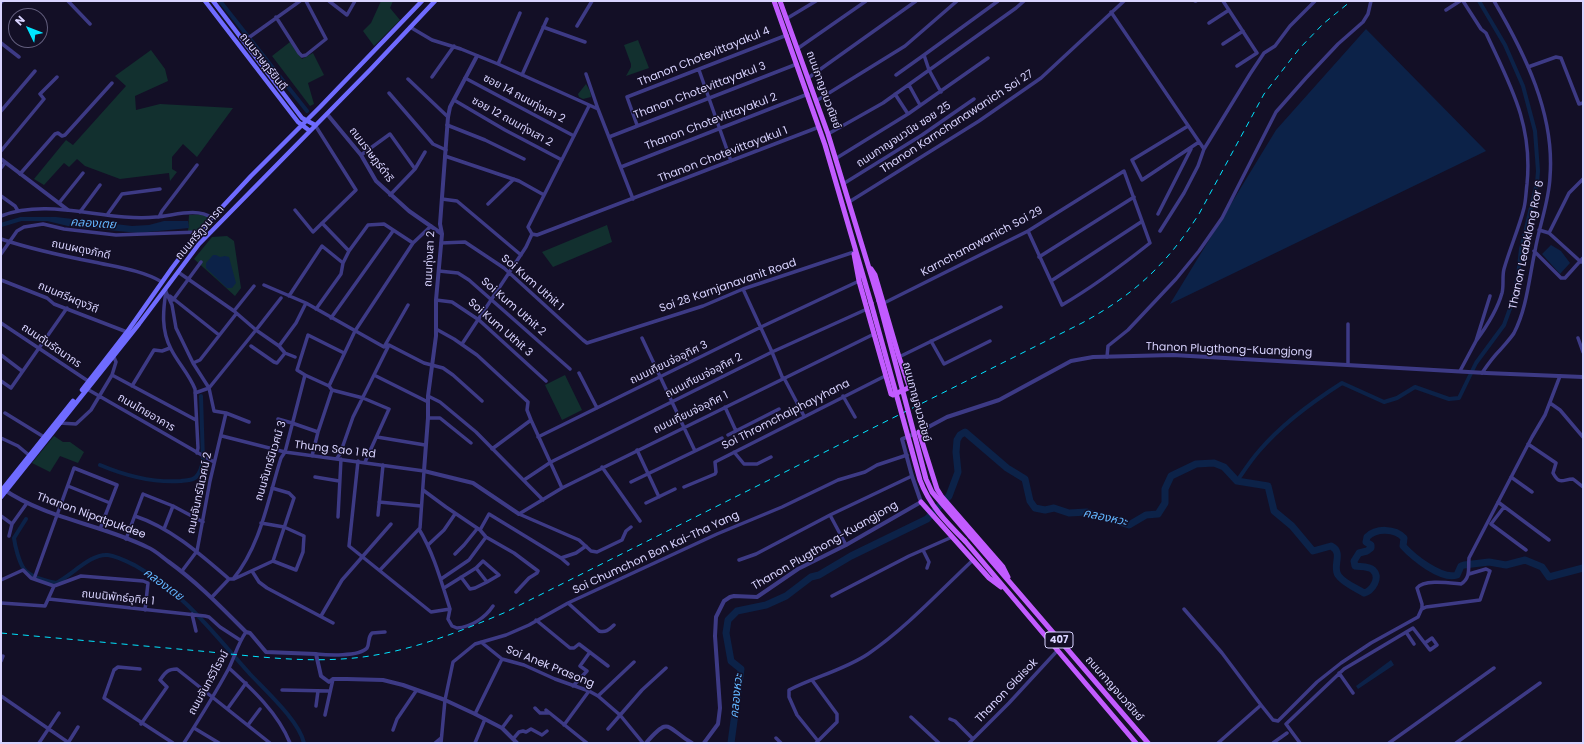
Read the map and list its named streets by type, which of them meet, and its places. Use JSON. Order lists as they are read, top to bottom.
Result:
{
  "streets": {
    "main road": [
      "ถนนราษฎร์ยินดี",
      "ถนนกาญจนวณิชย์",
      "ถนนศรีภูวนารถ",
      "407"
    ],
    "street": [
      "Thanon Chotevittayakul 4",
      "Thanon Chotevittayakul 3",
      "ซอย 14 ถนนทุ่งเสา 2",
      "ซอย 12 ถนนทุ่งเสา 2",
      "Thanon Chotevittayakul 2",
      "Thanon Karnchanawanich Soi 27",
      "ถนนกาญจนวนิช ซอย 25",
      "ถนนราษฎร์ดำริ",
      "Thanon Chotevittayakul 1",
      "Karnchanawanich Soi 29",
      "Thanon Leabklong Ror 6",
      "ถนนผดุงภักดี",
      "ถนนทุ่งเสา 2",
      "Soi Kum Uthit 1",
      "Soi 28 Karnjanavanit Road",
      "ถนนศรีผดุงวิถี",
      "Soi Kum Uthit 2",
      "Soi Kum Uthit 3",
      "ถนนตันรัตนากร",
      "Thanon Plugthong-Kuangjong",
      "ถนนเทียนจ่ออุทิศ 3",
      "ถนนเทียนจ่ออุทิศ 2",
      "ถนนไทยอาคาร",
      "ถนนเทียนจ่ออุทิศ 1",
      "Soi Thromchaiphayyhana",
      "Thung Sao 1 Rd",
      "ถนนจันทร์นิเวศน์ 3",
      "ถนนจันทร์นิเวศน์ 2",
      "Thanon Nipatpukdee",
      "Soi Chumchon Bon Kai-Tha Yang",
      "ถนนนิพัทธ์อุทิศ 1",
      "Soi Anek Prasong",
      "ถนนจันทร์วิโรจน์",
      "Thanon Glaisok"
    ]
  },
  "crossings": [
    ["Thanon Chotevittayakul 4", "ถนนกาญจนวณิชย์"],
    ["Thanon Chotevittayakul 4", "Thanon Chotevittayakul 3"],
    ["ถนนราษฎร์ยินดี", "ถนนศรีภูวนารถ"],
    ["ถนนกาญจนวณิชย์", "Thanon Chotevittayakul 3"],
    ["ถนนกาญจนวณิชย์", "Thanon Chotevittayakul 2"],
    ["ถนนกาญจนวณิชย์", "Thanon Karnchanawanich Soi 27"],
    ["ถนนกาญจนวณิชย์", "ถนนกาญจนวนิช ซอย 25"],
    ["ถนนกาญจนวณิชย์", "Thanon Chotevittayakul 1"],
    ["ถนนกาญจนวณิชย์", "Thanon Glaisok"],
    ["ซอย 14 ถนนทุ่งเสา 2", "ถนนทุ่งเสา 2"],
    ["ซอย 12 ถนนทุ่งเสา 2", "ถนนทุ่งเสา 2"],
    ["ถนนราษฎร์ดำริ", "ถนนศรีภูวนารถ"],
    ["ถนนราษฎร์ดำริ", "ถนนทุ่งเสา 2"],
    ["ถนนศรีภูวนารถ", "ถนนผดุงภักดี"],
    ["ถนนศรีภูวนารถ", "ถนนศรีผดุงวิถี"],
    ["ถนนศรีภูวนารถ", "ถนนตันรัตนากร"],
    ["ถนนศรีภูวนารถ", "ถนนไทยอาคาร"],
    ["ถนนศรีภูวนารถ", "Thanon Nipatpukdee"],
    ["Thanon Leabklong Ror 6", "Thanon Plugthong-Kuangjong"],
    ["ถนนทุ่งเสา 2", "Soi Kum Uthit 1"],
    ["ถนนทุ่งเสา 2", "Soi Kum Uthit 2"],
    ["ถนนทุ่งเสา 2", "Soi Kum Uthit 3"],
    ["ถนนทุ่งเสา 2", "Thung Sao 1 Rd"],
    ["Soi Kum Uthit 1", "Soi 28 Karnjanavanit Road"],
    ["Thanon Plugthong-Kuangjong", "Soi Chumchon Bon Kai-Tha Yang"],
    ["ถนนไทยอาคาร", "ถนนจันทร์นิเวศน์ 2"],
    ["Thung Sao 1 Rd", "ถนนจันทร์นิเวศน์ 3"],
    ["Thung Sao 1 Rd", "ถนนจันทร์นิเวศน์ 2"],
    ["ถนนจันทร์นิเวศน์ 3", "Thanon Nipatpukdee"],
    ["ถนนจันทร์นิเวศน์ 2", "Thanon Nipatpukdee"],
    ["Thanon Nipatpukdee", "ถนนจันทร์วิโรจน์"],
    ["Soi Chumchon Bon Kai-Tha Yang", "Soi Anek Prasong"],
    ["ถนนนิพัทธ์อุทิศ 1", "ถนนจันทร์วิโรจน์"]
  ],
  "water": ["คลองเตย", "คลองหวะ"],
  "north": "top left"
}
